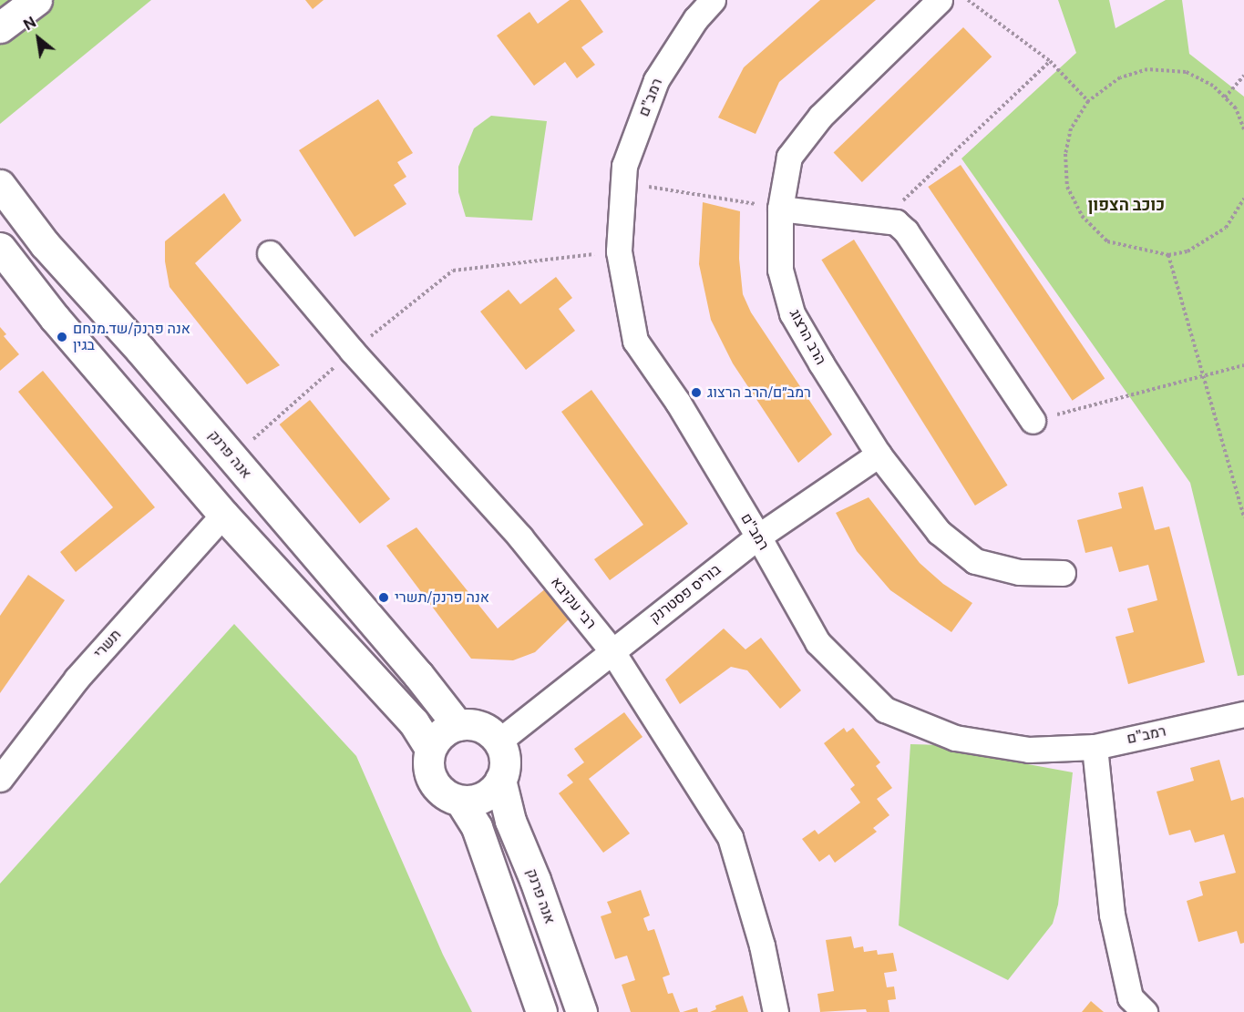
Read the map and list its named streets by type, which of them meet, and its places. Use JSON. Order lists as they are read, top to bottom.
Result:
{
  "streets": {
    "street": [
      "רמב\"ם",
      "הרב הרצוג",
      "אנה פרנק",
      "בוריס פסטרנק",
      "רבי עקיבא",
      "תשרי"
    ]
  },
  "crossings": [
    ["רמב\"ם", "בוריס פסטרנק"],
    ["הרב הרצוג", "בוריס פסטרנק"],
    ["אנה פרנק", "בוריס פסטרנק"],
    ["בוריס פסטרנק", "רבי עקיבא"]
  ],
  "districts": ["כוכב הצפון"],
  "places": ["אנה פרנק/שד.מנחם בגין", "רמב״ם/הרב הרצוג", "אנה פרנק/תשרי"],
  "north": "top left"
}
